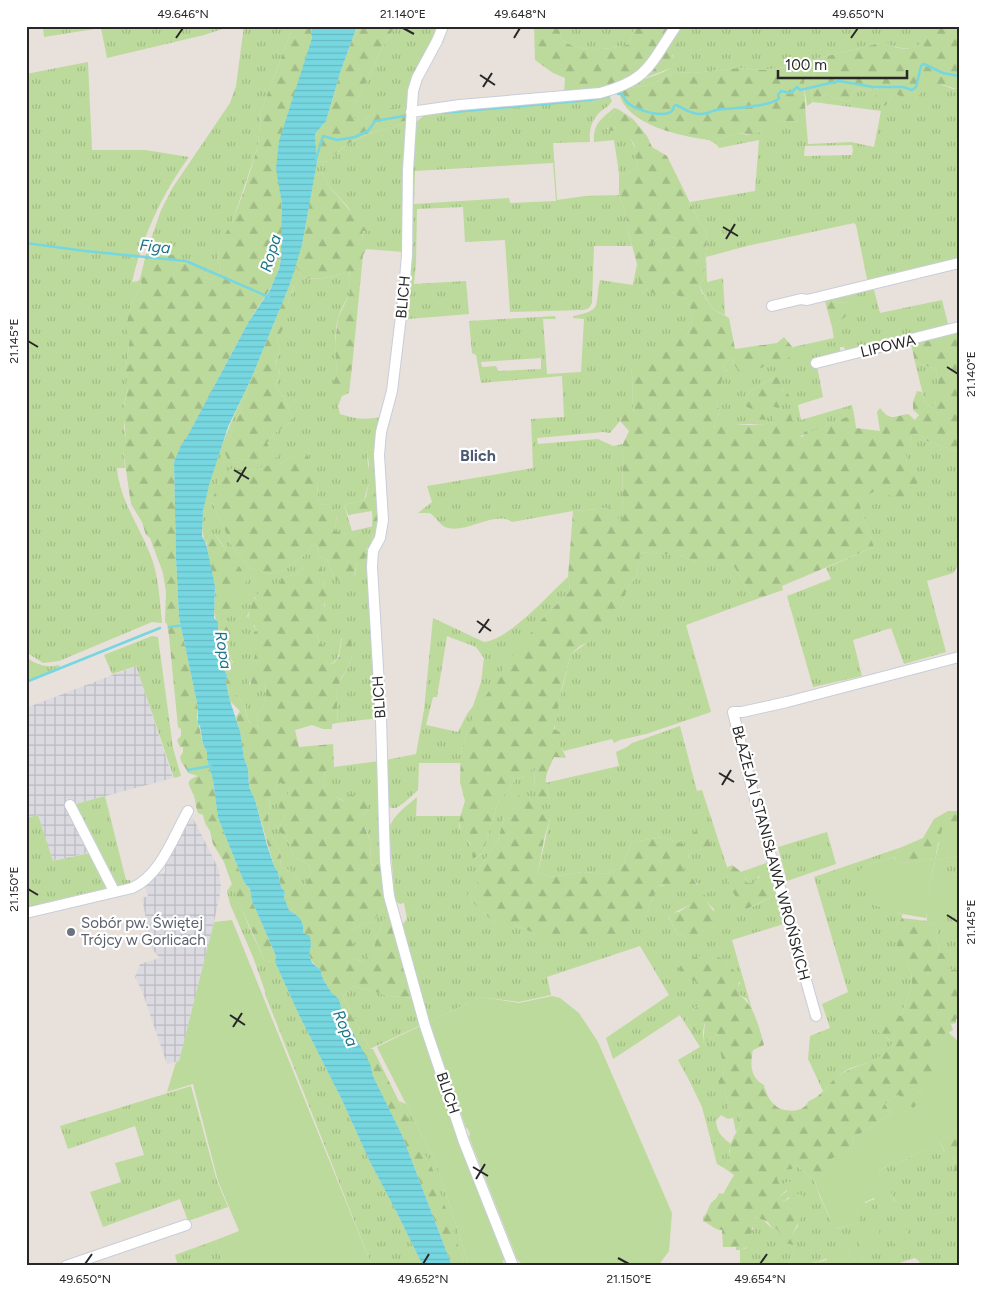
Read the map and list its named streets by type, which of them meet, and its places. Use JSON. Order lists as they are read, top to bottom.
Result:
{
  "streets": {
    "street": ["BLICH", "LIPOWA", "BŁAŻEJA I STANISŁAWA WROŃSKICH"]
  },
  "districts": ["Blich"],
  "water": ["Figa", "Ropa"],
  "places": ["Sobór pw. Świętej Trójcy w Gorlicach"],
  "scale_bar": "100 m",
  "coordinates": [
    "49.646°N",
    "21.140°E",
    "49.648°N",
    "49.650°N",
    "21.145°E",
    "21.150°E",
    "49.652°N",
    "49.654°N"
  ]
}
